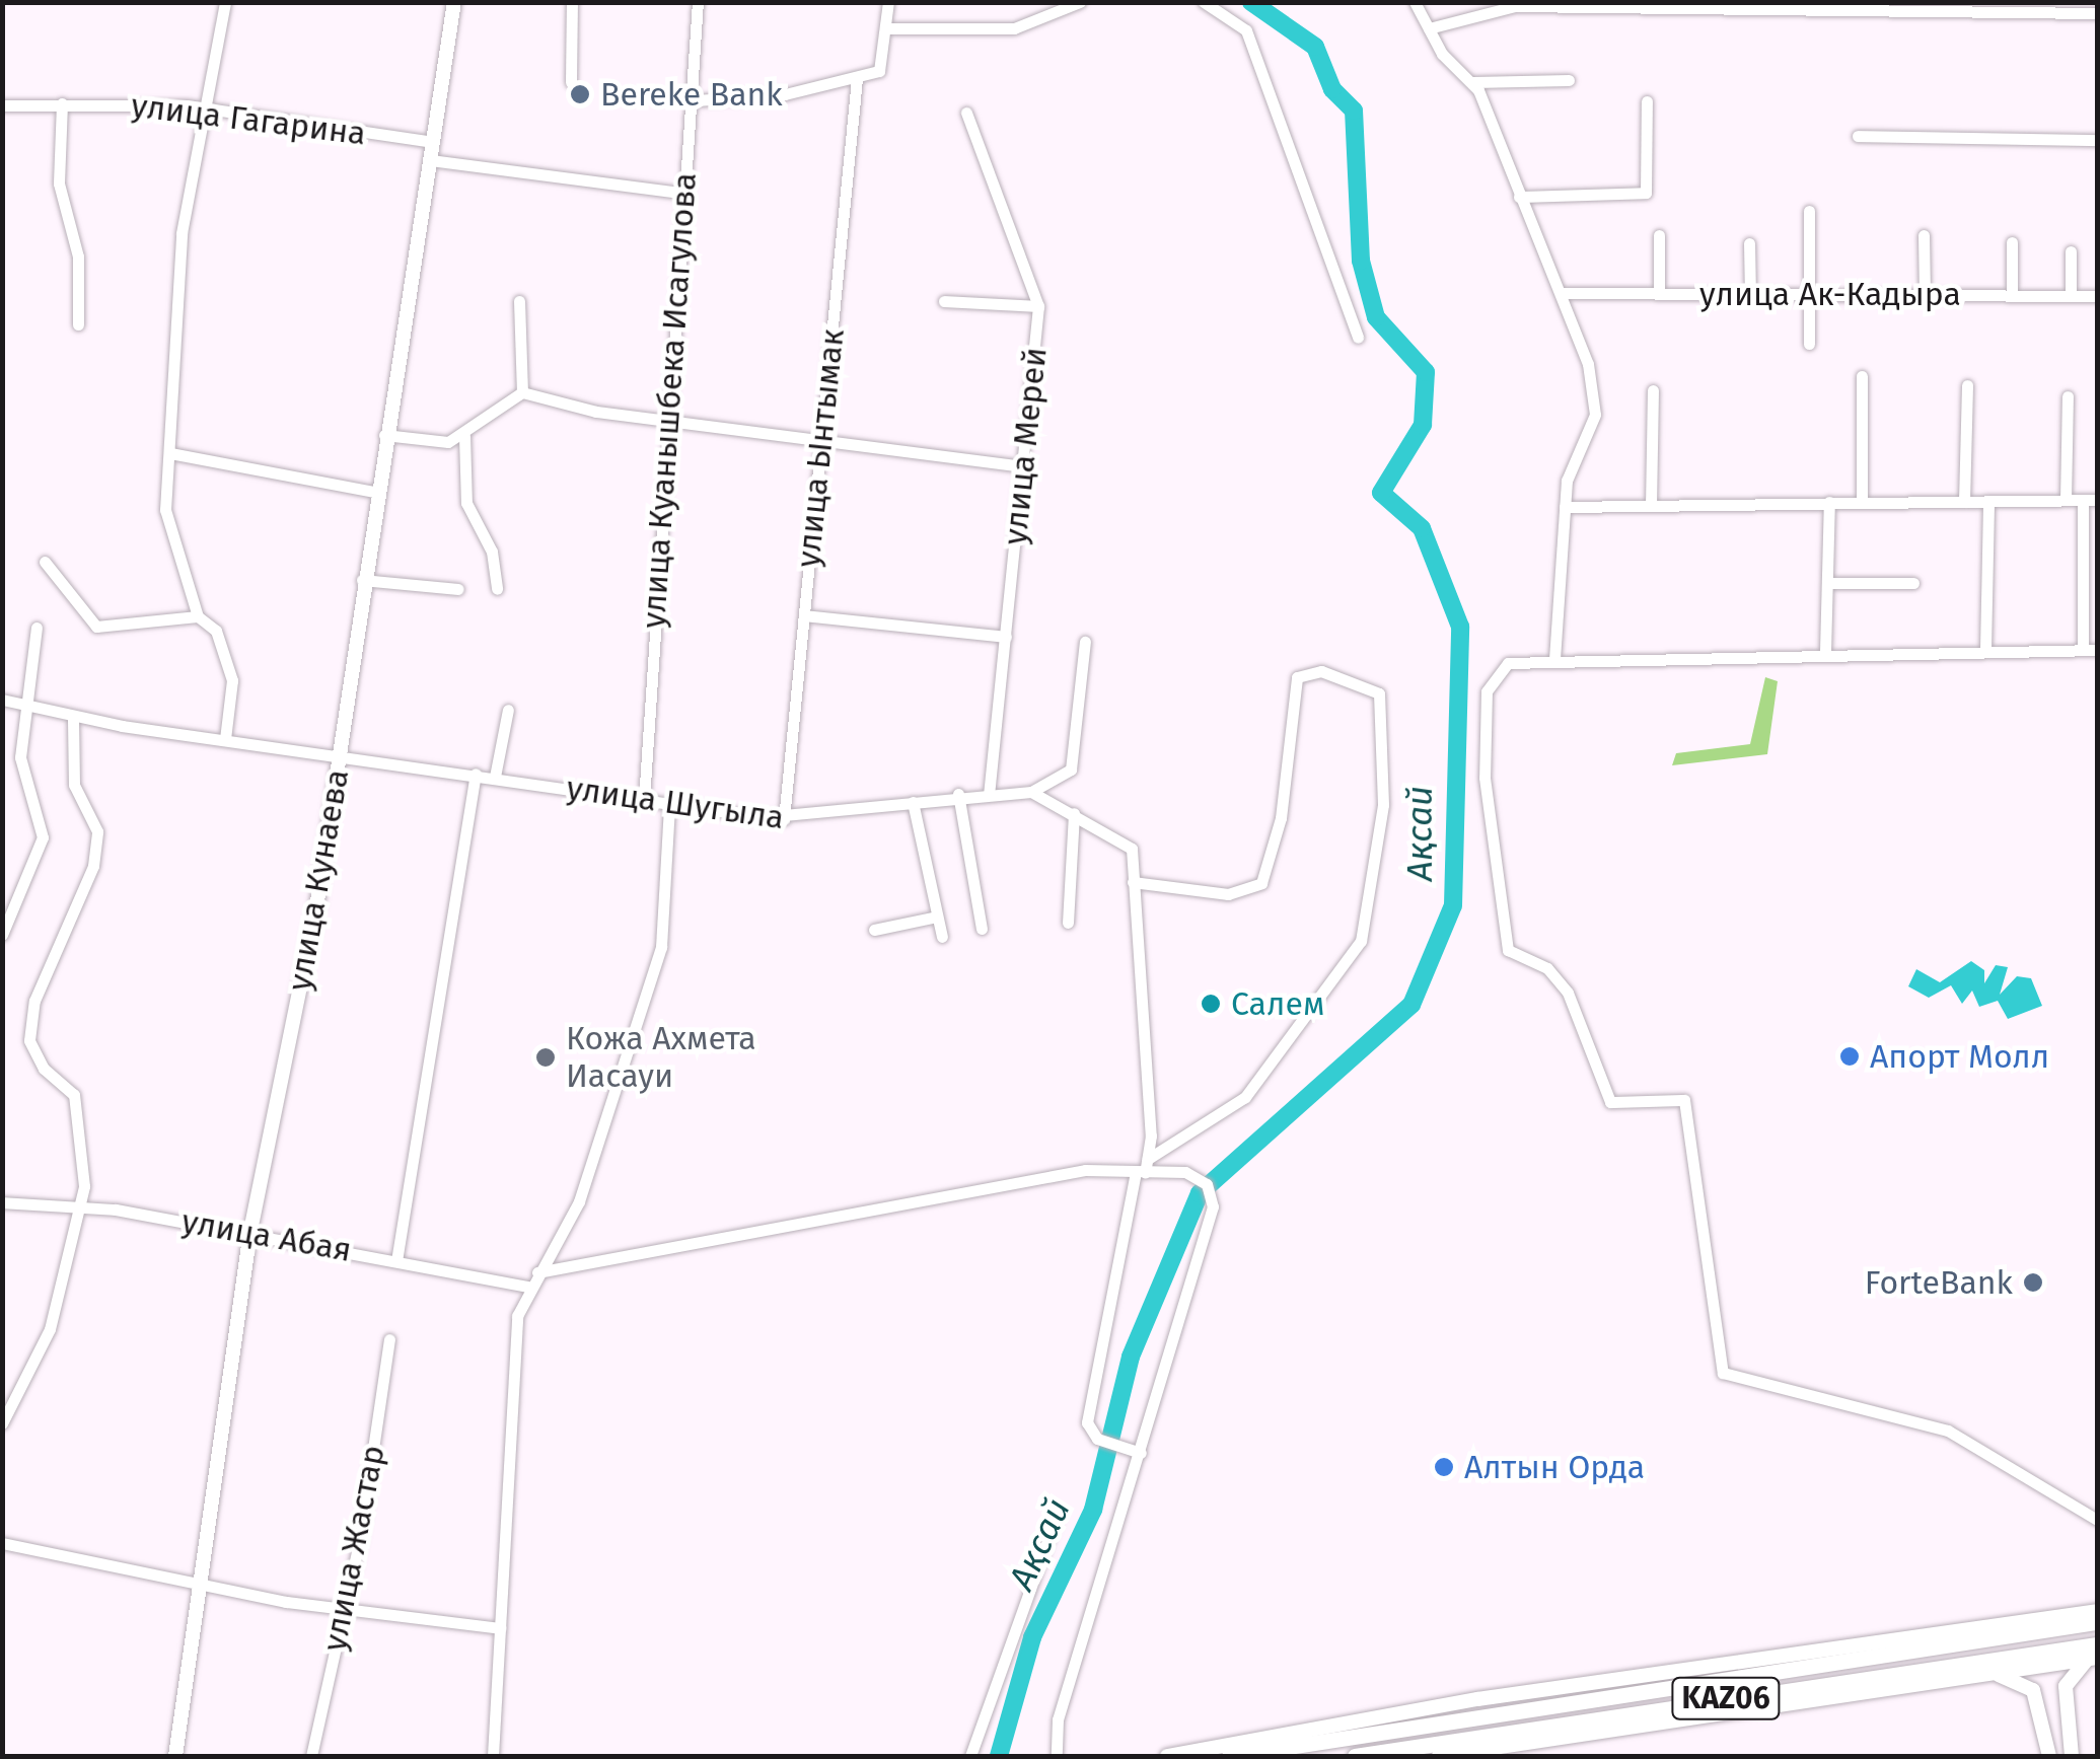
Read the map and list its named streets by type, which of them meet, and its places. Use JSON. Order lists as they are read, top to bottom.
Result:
{
  "streets": {
    "highway": ["KАZ06"],
    "main road": ["улица Кунаева"],
    "street": [
      "улица Гагарина",
      "улица Ак-Кадыра",
      "улица Куанышбека Исагулова",
      "улица Мерей",
      "улица Ынтымак",
      "улица Шугыла",
      "улица Абая",
      "улица Жастар"
    ]
  },
  "crossings": [
    ["улица Гагарина", "улица Кунаева"],
    ["улица Куанышбека Исагулова", "улица Шугыла"],
    ["улица Мерей", "улица Шугыла"],
    ["улица Ынтымак", "улица Шугыла"],
    ["улица Шугыла", "улица Кунаева"],
    ["улица Кунаева", "улица Абая"]
  ],
  "water": ["Ақсай"],
  "places": [
    "Bereke Bank",
    "Салем",
    "Апорт Молл",
    "Кожа Ахмета Иасауи",
    "ForteBank",
    "Алтын Орда"
  ]
}
